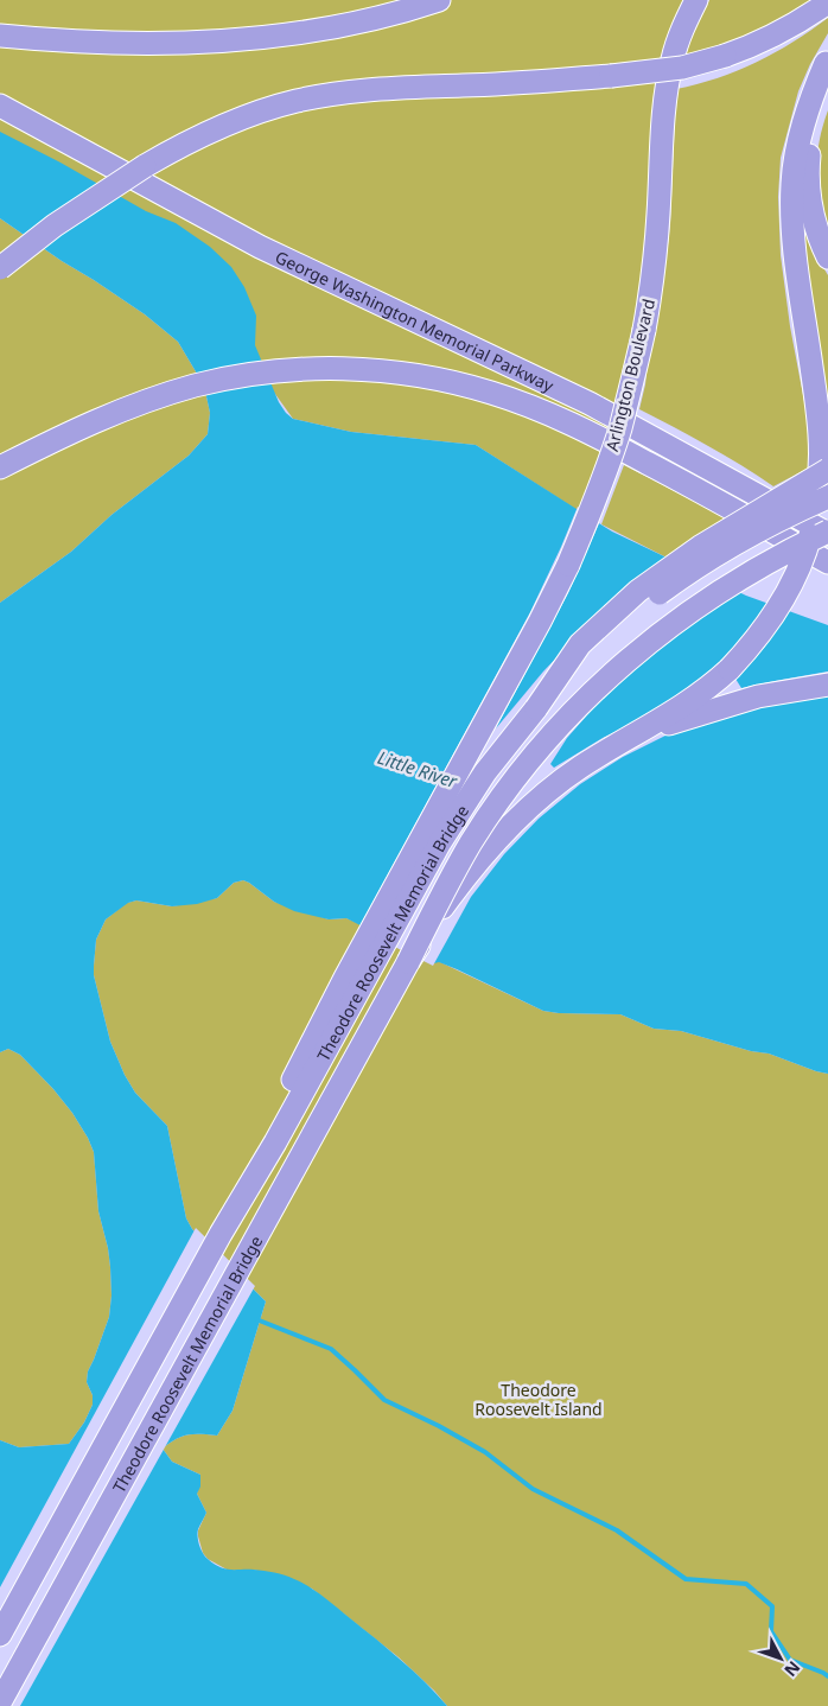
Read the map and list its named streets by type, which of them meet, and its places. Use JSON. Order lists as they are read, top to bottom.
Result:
{
  "streets": {
    "highway": ["George Washington Memorial Parkway", "Arlington Boulevard", "Theodore Roosevelt Memorial Bridge"]
  },
  "crossings": [
    ["George Washington Memorial Parkway", "Theodore Roosevelt Memorial Bridge"],
    ["Arlington Boulevard", "Theodore Roosevelt Memorial Bridge"]
  ],
  "water": ["Little River"],
  "parks": ["Theodore Roosevelt Island"],
  "north": "bottom right"
}
